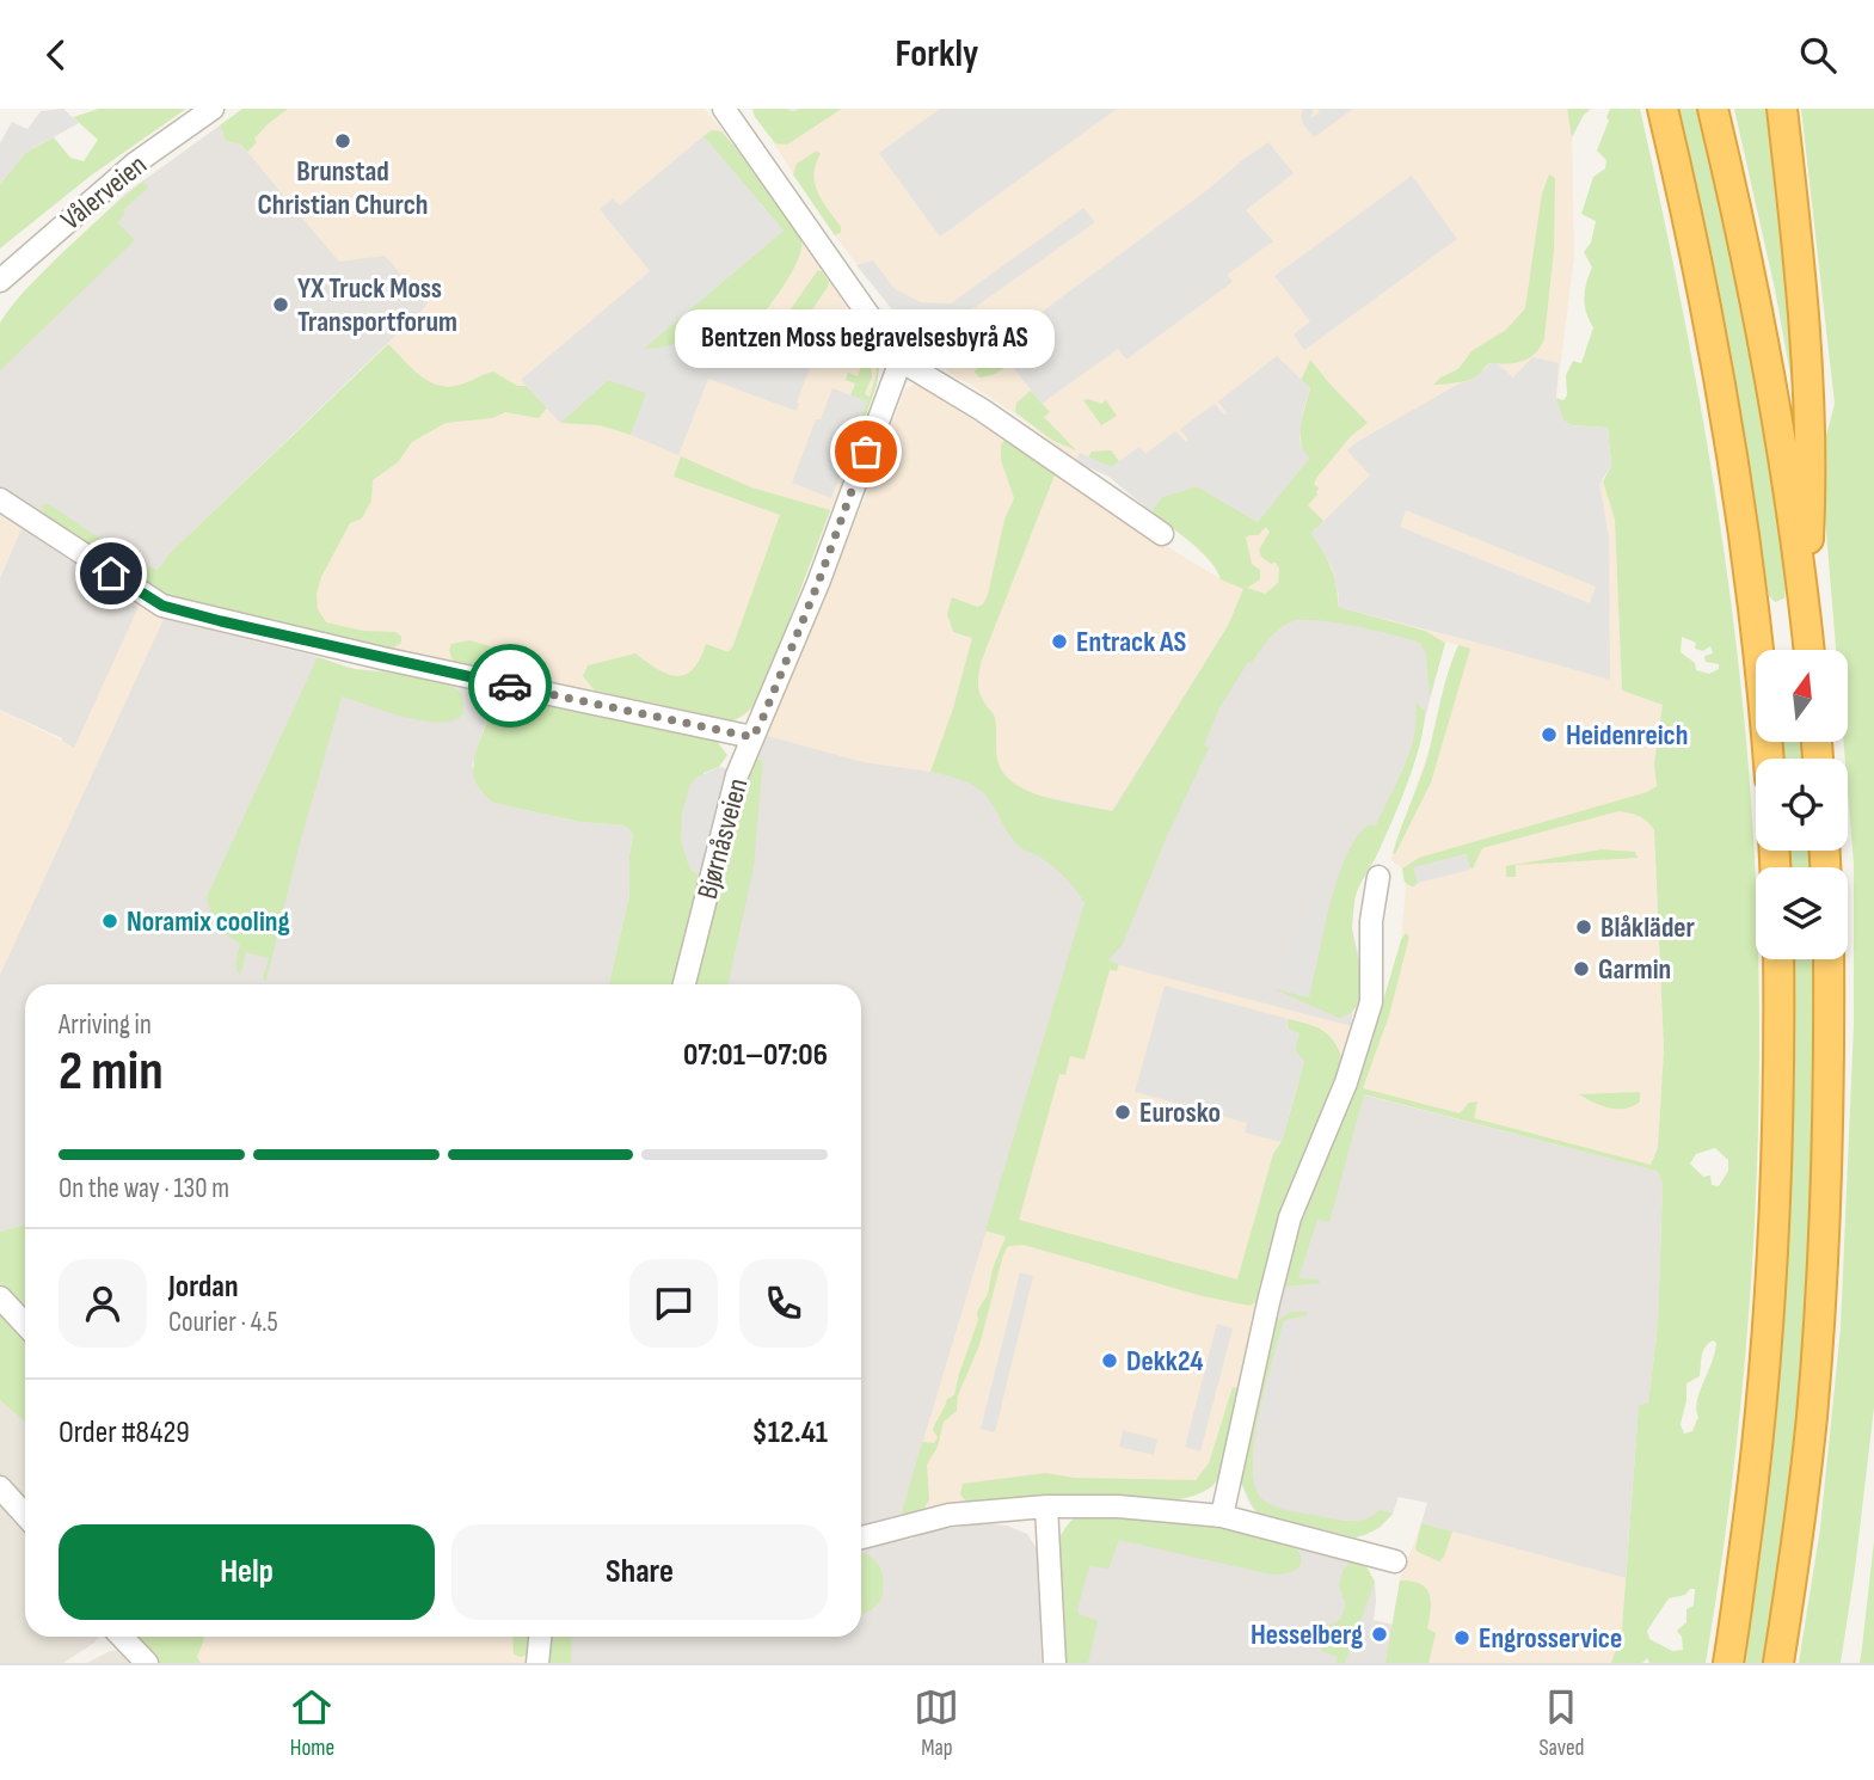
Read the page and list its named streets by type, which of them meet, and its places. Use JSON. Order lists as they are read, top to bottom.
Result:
{
  "streets": {
    "street": ["Vålerveien", "Bjørnåsveien"]
  },
  "places": [
    "Brunstad Christian Church",
    "YX Truck Moss Transportforum",
    "Bentzen Moss begravelsesbyrå AS",
    "Entrack AS",
    "Heidenreich",
    "Noramix cooling",
    "Blåkläder",
    "Garmin",
    "Eurosko",
    "Dekk24",
    "Hesselberg",
    "Engrosservice"
  ],
  "north": "top",
  "page": {
    "header": "Forkly",
    "bubble": "Bentzen Moss begravelsesbyrå AS",
    "heading": ["2 min", "Arriving in", "07:01–07:06"],
    "panel": [
      "Jordan",
      "Courier · 4.5",
      "Order #8429",
      "$12.41"
    ],
    "bar": "On the way · 130 m",
    "buttons": ["Help", "Share"],
    "tabs": ["Home", "Map", "Saved"]
  }
}
